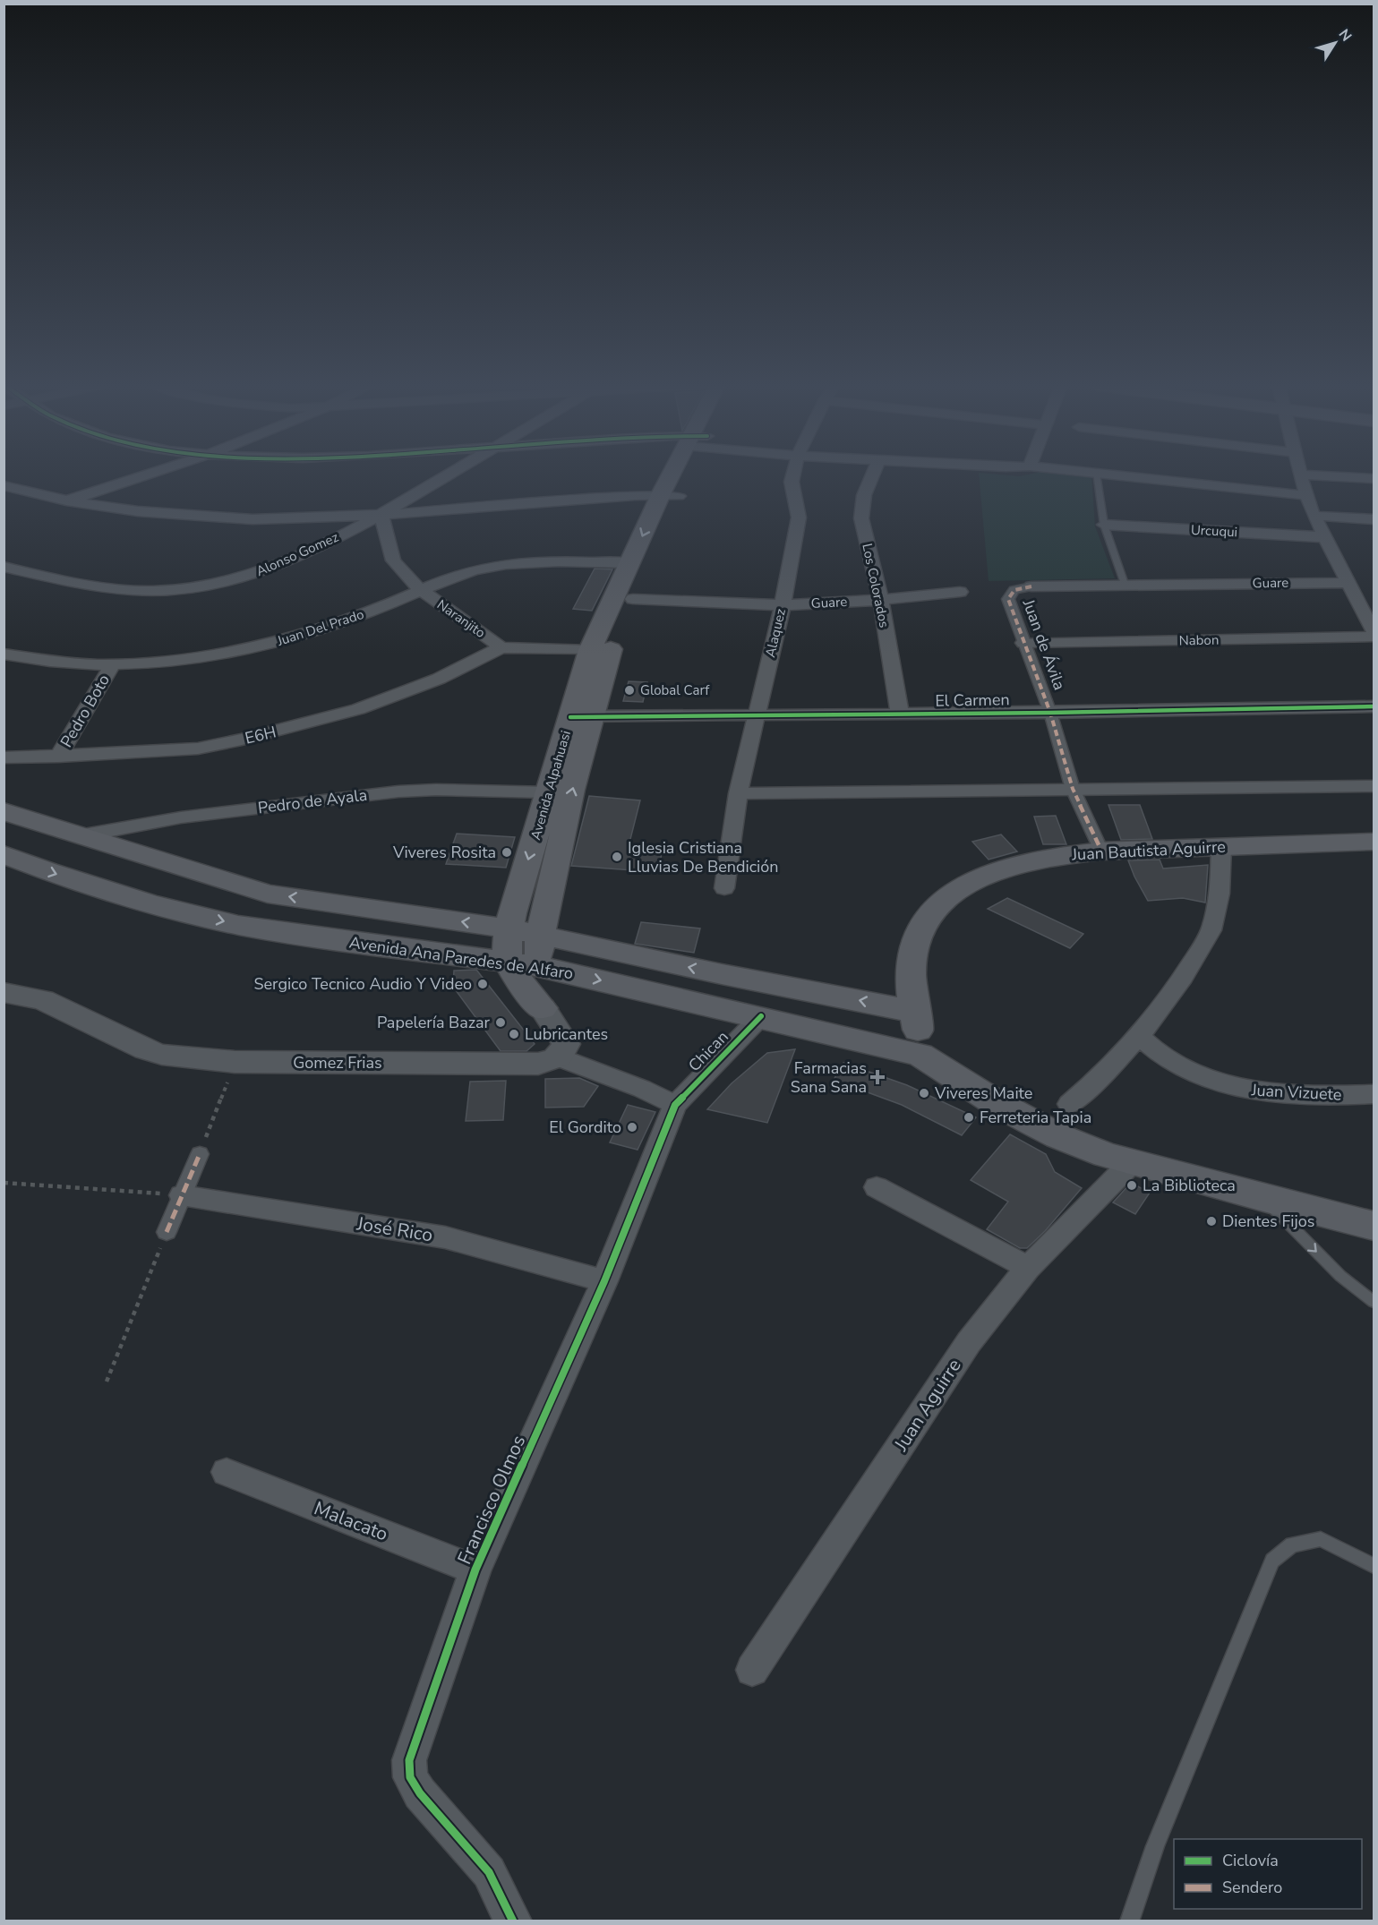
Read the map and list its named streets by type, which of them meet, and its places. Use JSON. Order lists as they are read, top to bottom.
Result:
{
  "streets": {
    "main road": ["Avenida Alpahuasi", "Juan Bautista Aguirre", "Avenida Ana Paredes de Alfaro"],
    "street": [
      "Urcuqui",
      "Alonso Gomez",
      "Guare",
      "Los Colorados",
      "Naranjito",
      "Juan Del Prado",
      "Alaquez",
      "Nabon",
      "Juan de Ávila",
      "El Carmen",
      "Pedro Boto",
      "E6H",
      "Pedro de Ayala",
      "Chican",
      "Gomez Frias",
      "Juan Vizuete",
      "José Rico",
      "Juan Aguirre",
      "Francisco Olmos",
      "Malacato"
    ]
  },
  "crossings": [
    ["Alonso Gomez", "Naranjito"],
    ["Guare", "Los Colorados"],
    ["Guare", "Alaquez"],
    ["Guare", "Juan de Ávila"],
    ["Guare", "Avenida Alpahuasi"],
    ["Los Colorados", "El Carmen"],
    ["Naranjito", "Juan Del Prado"],
    ["Naranjito", "E6H"],
    ["Naranjito", "Avenida Alpahuasi"],
    ["Juan Del Prado", "Pedro Boto"],
    ["Juan Del Prado", "Avenida Alpahuasi"],
    ["Alaquez", "El Carmen"],
    ["Nabon", "Juan de Ávila"],
    ["Juan de Ávila", "El Carmen"],
    ["Juan de Ávila", "Juan Bautista Aguirre"],
    ["El Carmen", "Avenida Alpahuasi"],
    ["Pedro Boto", "E6H"],
    ["Avenida Alpahuasi", "Pedro de Ayala"],
    ["Avenida Alpahuasi", "Avenida Ana Paredes de Alfaro"],
    ["Pedro de Ayala", "Avenida Ana Paredes de Alfaro"],
    ["Juan Bautista Aguirre", "Avenida Ana Paredes de Alfaro"],
    ["Avenida Ana Paredes de Alfaro", "Chican"],
    ["Chican", "Francisco Olmos"],
    ["José Rico", "Francisco Olmos"],
    ["Francisco Olmos", "Malacato"]
  ],
  "places": {
    "other": [
      "Global Carf",
      "Viveres Rosita",
      "Iglesia Cristiana Lluvias De Bendición",
      "Sergico Tecnico Audio Y Video",
      "Papelería Bazar",
      "Lubricantes",
      "Viveres Maite",
      "Ferreteria Tapia",
      "El Gordito",
      "La Biblioteca",
      "Dientes Fijos"
    ],
    "health": ["Farmacias Sana Sana"]
  },
  "legend": ["Ciclovía", "Sendero"],
  "north": "top right"
}
